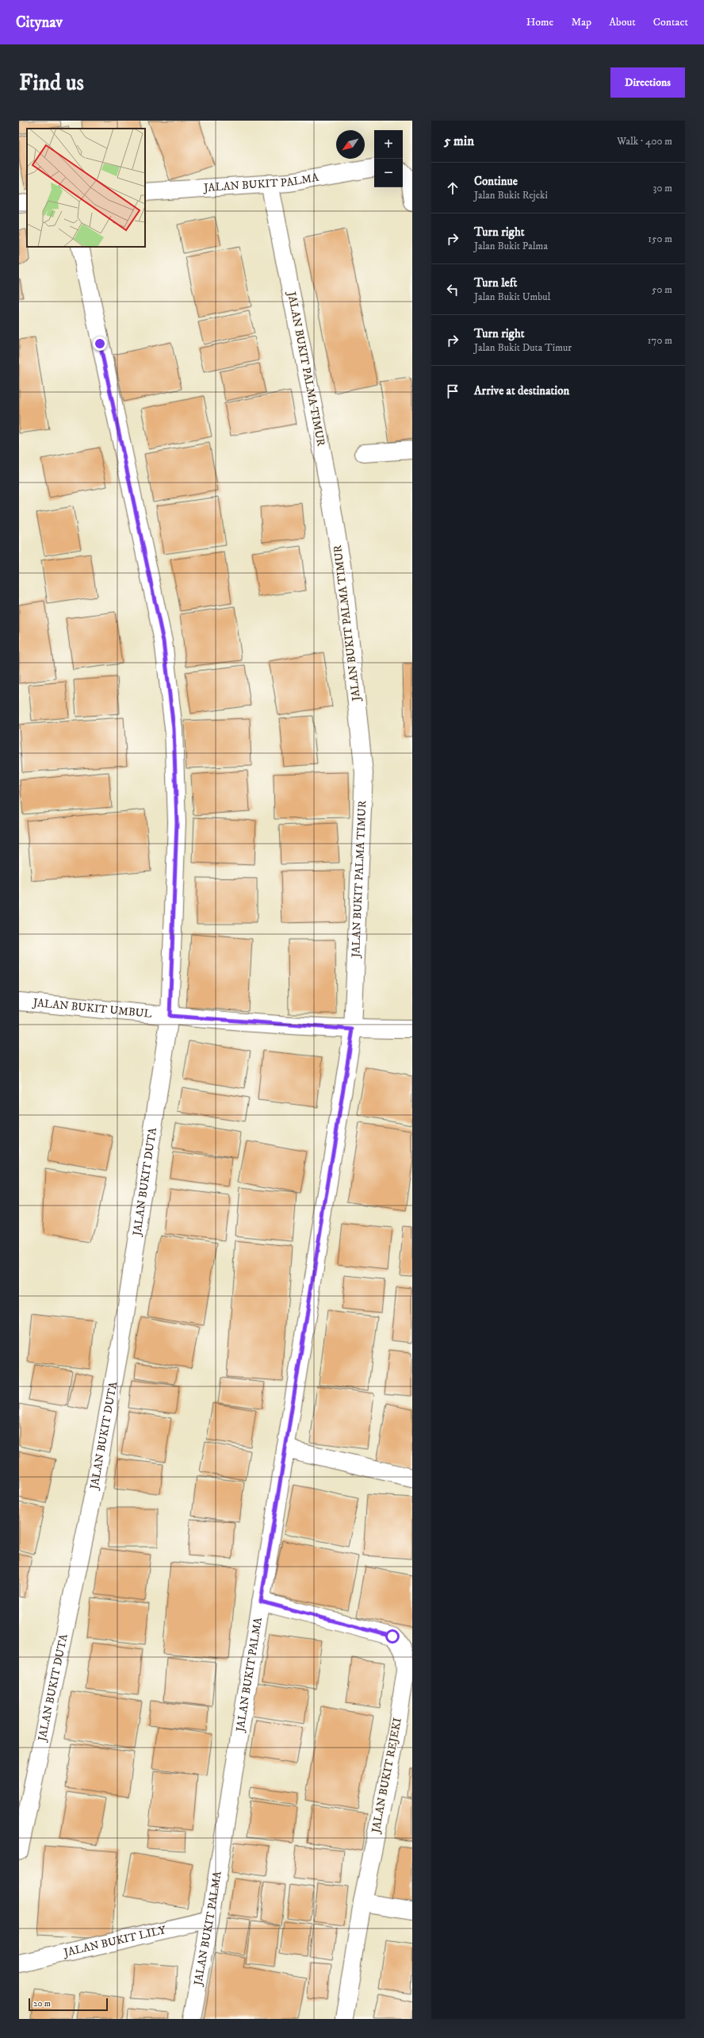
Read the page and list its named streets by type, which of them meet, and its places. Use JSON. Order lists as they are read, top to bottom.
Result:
{
  "streets": {
    "street": [
      "JALAN BUKIT PALMA",
      "JALAN BUKIT PALMA TIMUR",
      "JALAN BUKIT UMBUL",
      "JALAN BUKIT DUTA",
      "JALAN BUKIT REJEKI",
      "JALAN BUKIT LILY"
    ]
  },
  "crossings": [
    ["JALAN BUKIT PALMA", "JALAN BUKIT PALMA TIMUR"],
    ["JALAN BUKIT PALMA", "JALAN BUKIT UMBUL"],
    ["JALAN BUKIT PALMA", "JALAN BUKIT REJEKI"],
    ["JALAN BUKIT PALMA", "JALAN BUKIT LILY"],
    ["JALAN BUKIT PALMA TIMUR", "JALAN BUKIT UMBUL"],
    ["JALAN BUKIT UMBUL", "JALAN BUKIT DUTA"]
  ],
  "scale_bar": "20 m",
  "north": "bottom left",
  "page": {
    "header": "Citynav",
    "nav": [
      "Home",
      "Map",
      "About",
      "Contact"
    ],
    "buttons": "Directions",
    "title": "Find us",
    "heading": ["5 min", "Walk · 400 m"],
    "map_buttons": ["+", "−"],
    "list": [
      ["Continue", "Jalan Bukit Rejeki", "30 m"],
      ["Turn right", "Jalan Bukit Palma", "150 m"],
      ["Turn left", "Jalan Bukit Umbul", "50 m"],
      ["Turn right", "Jalan Bukit Duta Timur", "170 m"],
      "Arrive at destination"
    ],
    "scale": "20 m"
  }
}
